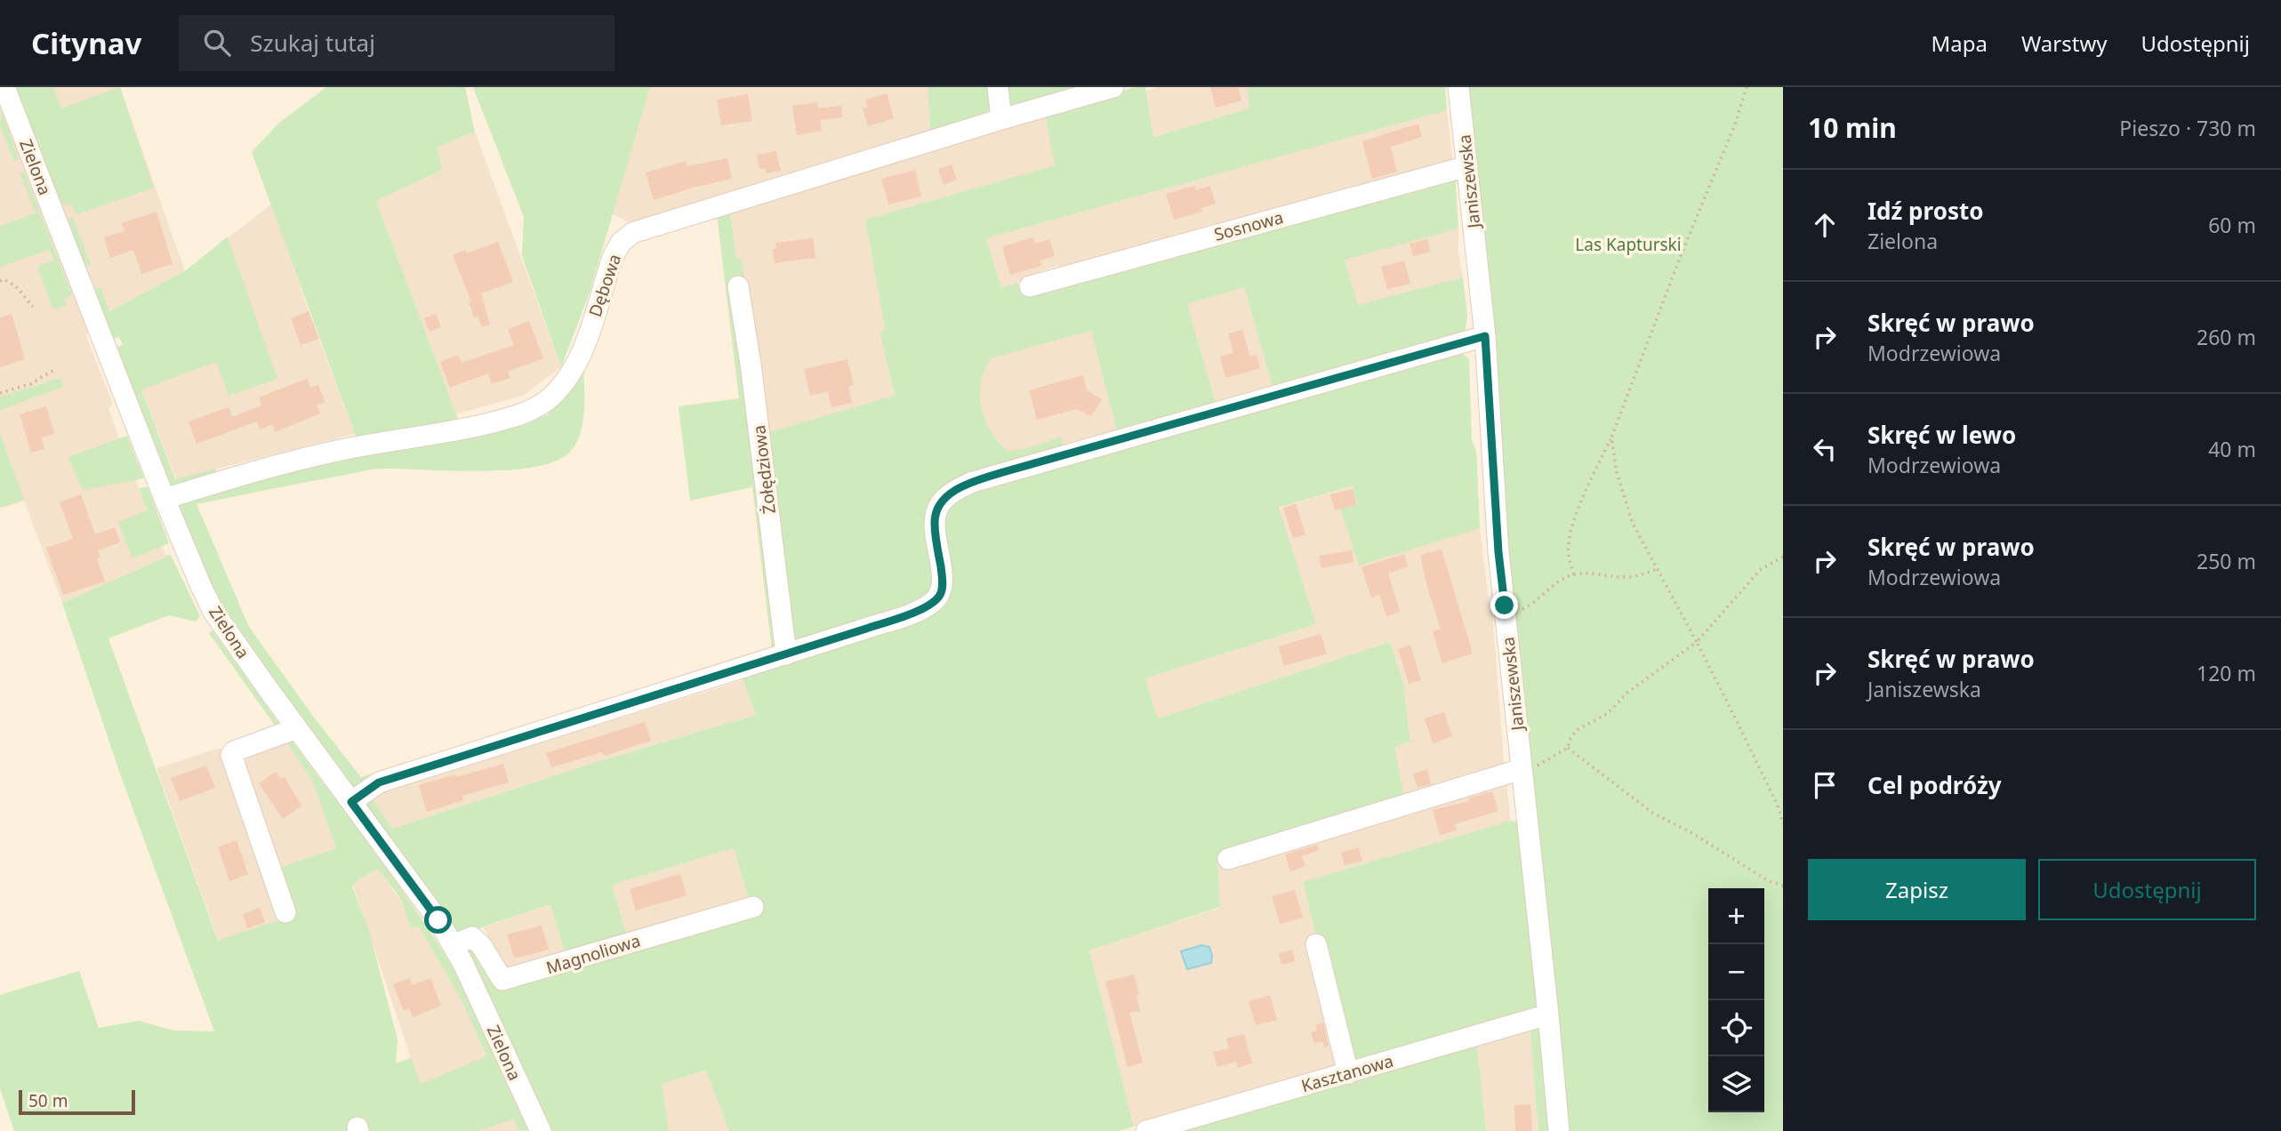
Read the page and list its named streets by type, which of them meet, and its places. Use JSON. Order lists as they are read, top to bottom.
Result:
{
  "streets": {
    "street": [
      "Zielona",
      "Janiszewska",
      "Sosnowa",
      "Dębowa",
      "Żołędziowa",
      "Magnoliowa",
      "Kasztanowa"
    ]
  },
  "crossings": [
    ["Zielona", "Dębowa"],
    ["Zielona", "Magnoliowa"],
    ["Janiszewska", "Sosnowa"],
    ["Janiszewska", "Kasztanowa"]
  ],
  "parks": ["Las Kapturski"],
  "scale_bar": "50 m",
  "page": {
    "header": "Citynav",
    "search": "Szukaj tutaj",
    "nav": ["Mapa", "Warstwy", "Udostępnij"],
    "heading": ["10 min", "Pieszo · 730 m"],
    "list": [
      ["Idź prosto", "Zielona", "60 m"],
      ["Skręć w prawo", "Modrzewiowa", "260 m"],
      ["Skręć w lewo", "Modrzewiowa", "40 m"],
      ["Skręć w prawo", "Modrzewiowa", "250 m"],
      ["Skręć w prawo", "Janiszewska", "120 m"],
      "Cel podróży"
    ],
    "buttons": ["Zapisz", "Udostępnij"],
    "map_buttons": ["+", "−"],
    "scale": "50 m"
  }
}
